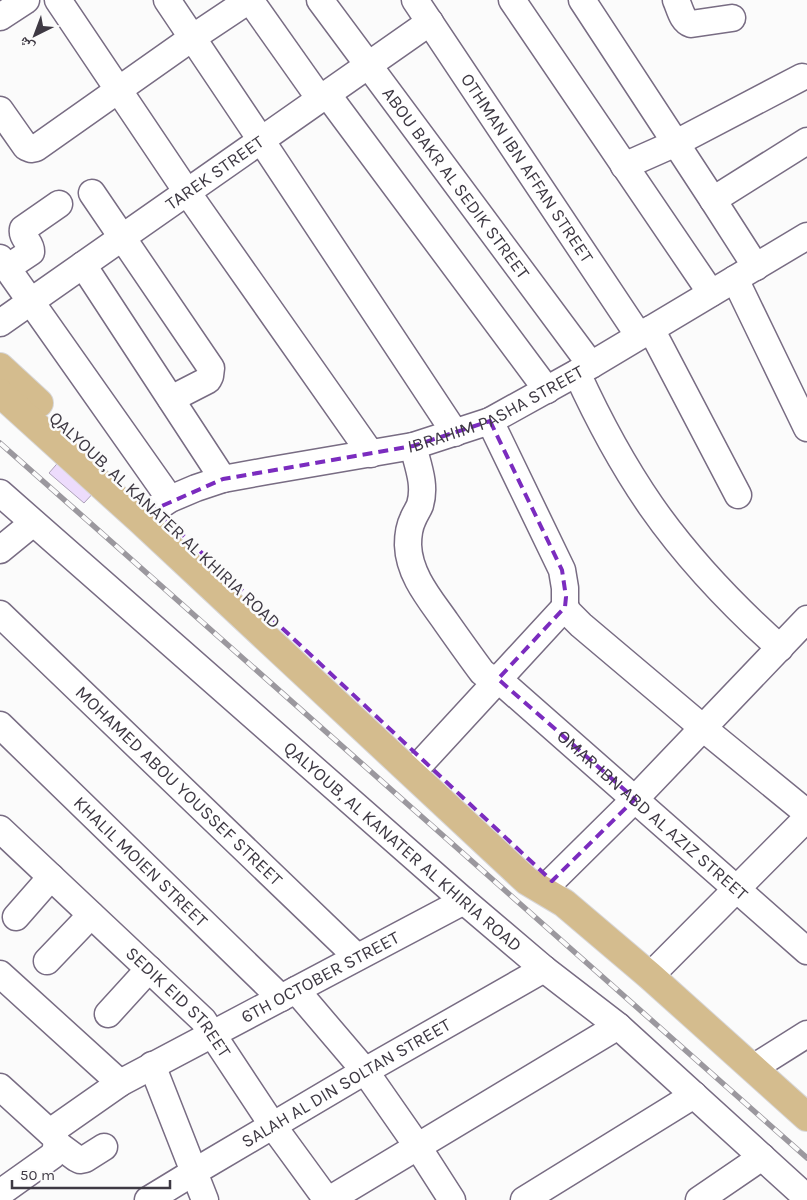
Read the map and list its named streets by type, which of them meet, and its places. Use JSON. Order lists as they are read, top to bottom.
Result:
{
  "streets": {
    "main road": ["QALYOUB, AL KANATER AL KHIRIA ROAD"],
    "street": [
      "OTHMAN IBN AFFAN STREET",
      "TAREK STREET",
      "ABOU BAKR AL SEDIK STREET",
      "IBRAHIM PASHA STREET",
      "MOHAMED ABOU YOUSSEF STREET",
      "OMAR IBN ABD AL AZIZ STREET",
      "KHALIL MOIEN STREET",
      "6TH OCTOBER STREET",
      "SEDIK EID STREET",
      "SALAH AL DIN SOLTAN STREET"
    ]
  },
  "crossings": [
    ["OTHMAN IBN AFFAN STREET", "TAREK STREET"],
    ["OTHMAN IBN AFFAN STREET", "IBRAHIM PASHA STREET"],
    ["TAREK STREET", "ABOU BAKR AL SEDIK STREET"],
    ["ABOU BAKR AL SEDIK STREET", "IBRAHIM PASHA STREET"],
    ["IBRAHIM PASHA STREET", "QALYOUB, AL KANATER AL KHIRIA ROAD"],
    ["IBRAHIM PASHA STREET", "OMAR IBN ABD AL AZIZ STREET"],
    ["QALYOUB, AL KANATER AL KHIRIA ROAD", "6TH OCTOBER STREET"],
    ["QALYOUB, AL KANATER AL KHIRIA ROAD", "SALAH AL DIN SOLTAN STREET"],
    ["MOHAMED ABOU YOUSSEF STREET", "6TH OCTOBER STREET"],
    ["KHALIL MOIEN STREET", "6TH OCTOBER STREET"],
    ["KHALIL MOIEN STREET", "SALAH AL DIN SOLTAN STREET"],
    ["6TH OCTOBER STREET", "SEDIK EID STREET"],
    ["SEDIK EID STREET", "SALAH AL DIN SOLTAN STREET"]
  ],
  "scale_bar": "50 m",
  "north": "bottom left"
}
